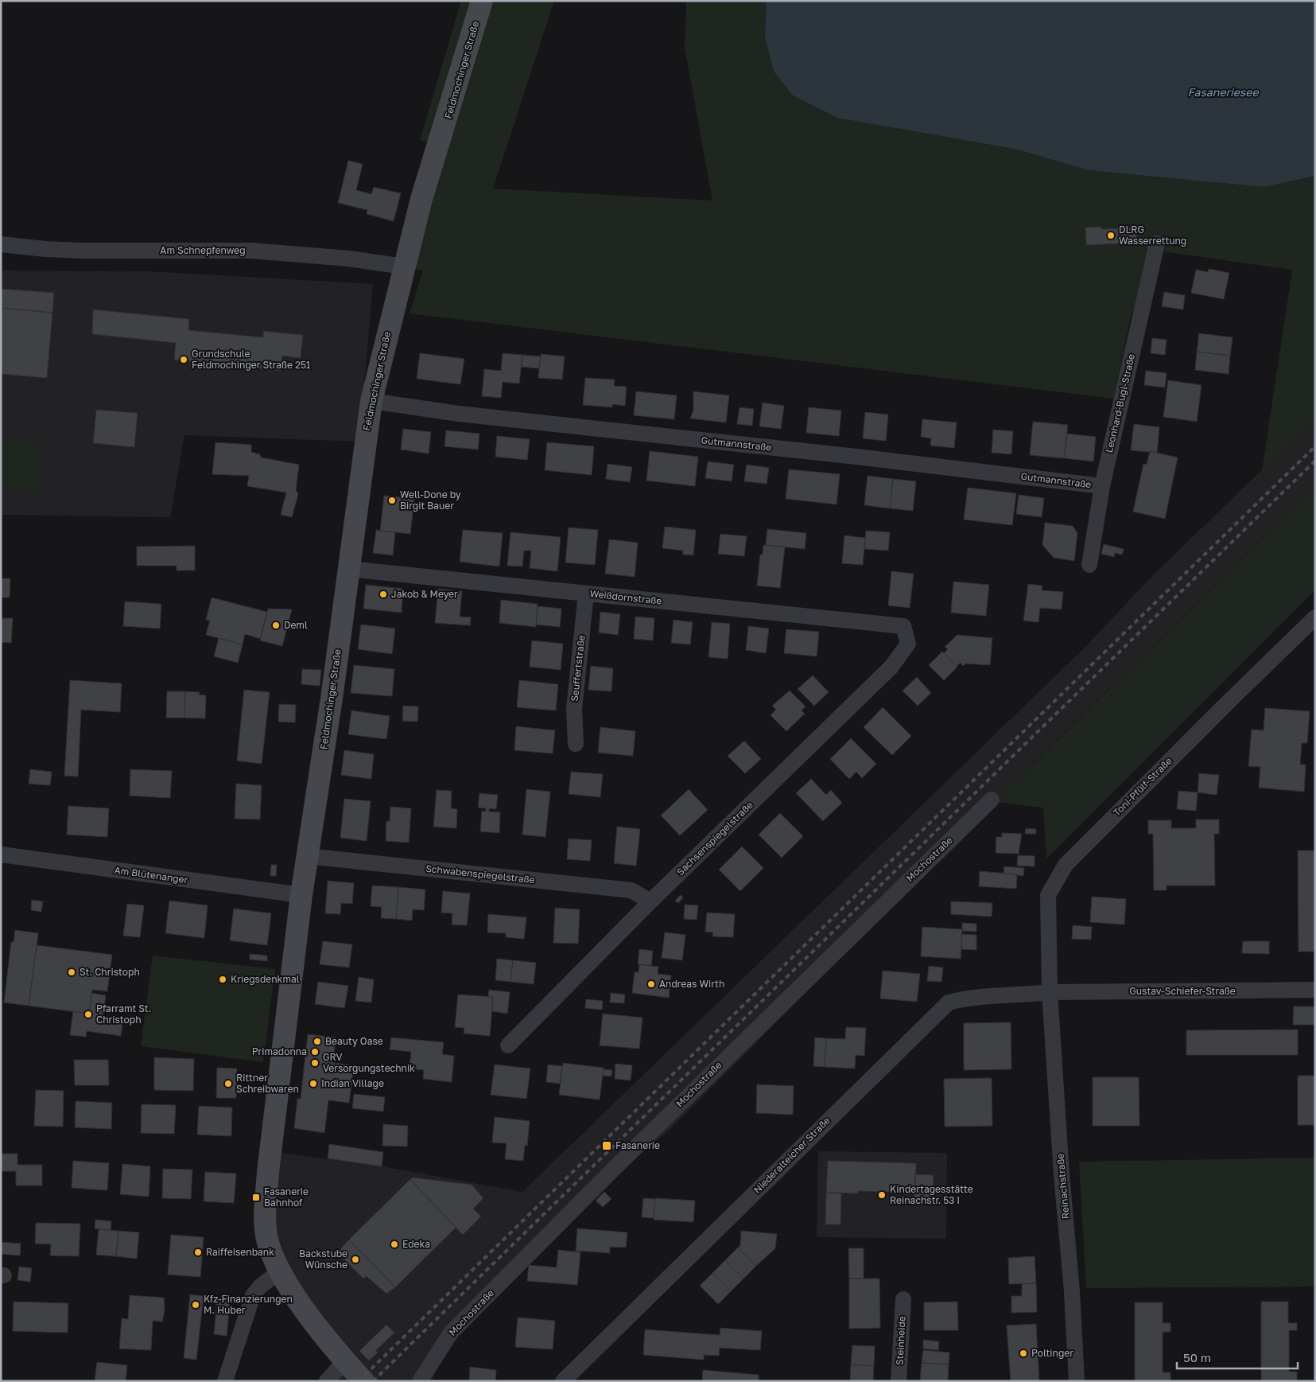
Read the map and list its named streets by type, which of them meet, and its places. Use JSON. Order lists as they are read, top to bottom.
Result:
{
  "streets": {
    "main road": ["Feldmochinger Straße"],
    "street": [
      "Am Schnepfenweg",
      "Leonhard-Bugl-Straße",
      "Gutmannstraße",
      "Weißdornstraße",
      "Seuffertstraße",
      "Toni-Pfülf-Straße",
      "Sachsenspiegelstraße",
      "Mochostraße",
      "Schwabenspiegelstraße",
      "Am Blütenanger",
      "Gustav-Schiefer-Straße",
      "Niederalteicher Straße",
      "Reinachstraße",
      "Steinheide"
    ]
  },
  "crossings": [
    ["Feldmochinger Straße", "Am Schnepfenweg"],
    ["Feldmochinger Straße", "Gutmannstraße"],
    ["Feldmochinger Straße", "Weißdornstraße"],
    ["Feldmochinger Straße", "Schwabenspiegelstraße"],
    ["Feldmochinger Straße", "Am Blütenanger"],
    ["Leonhard-Bugl-Straße", "Gutmannstraße"],
    ["Weißdornstraße", "Seuffertstraße"],
    ["Weißdornstraße", "Sachsenspiegelstraße"],
    ["Toni-Pfülf-Straße", "Gustav-Schiefer-Straße"],
    ["Toni-Pfülf-Straße", "Niederalteicher Straße"],
    ["Toni-Pfülf-Straße", "Reinachstraße"],
    ["Sachsenspiegelstraße", "Schwabenspiegelstraße"],
    ["Gustav-Schiefer-Straße", "Niederalteicher Straße"],
    ["Gustav-Schiefer-Straße", "Reinachstraße"],
    ["Niederalteicher Straße", "Reinachstraße"]
  ],
  "water": ["Fasaneriesee"],
  "places": {
    "other": [
      "DLRG Wasserrettung",
      "Grundschule Feldmochinger Straße 251",
      "Well-Done by Birgit Bauer",
      "Jakob & Meyer",
      "Deml",
      "St. Christoph",
      "Kriegsdenkmal",
      "Andreas Wirth",
      "Pfarramt St. Christoph",
      "Beauty Oase",
      "Primadonna",
      "GRV Versorgungstechnik",
      "Rittner Schreibwaren",
      "Indian Village",
      "Kindertagesstätte Reinachstr. 53 I",
      "Edeka",
      "Raiffeisenbank",
      "Backstube Wünsche",
      "Kfz-Finanzierungen M. Huber",
      "Poltinger"
    ],
    "transit": ["Fasanerie", "Fasanerie Bahnhof"]
  },
  "scale_bar": "50 m"
}
